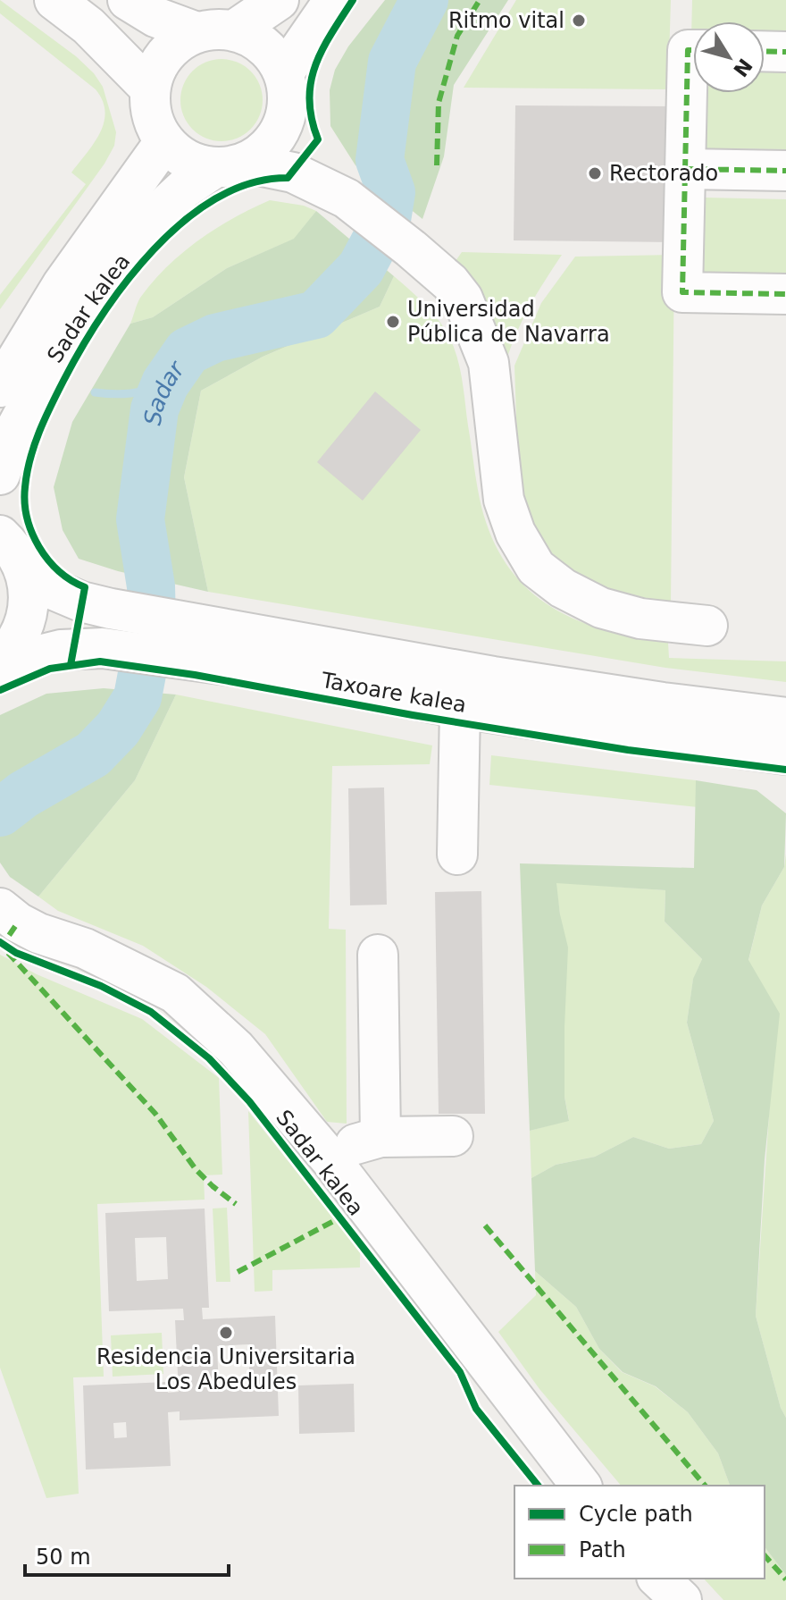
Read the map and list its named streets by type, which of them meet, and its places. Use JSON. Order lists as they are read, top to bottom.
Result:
{
  "streets": {
    "street": ["Sadar kalea", "Taxoare kalea"]
  },
  "water": ["Sadar"],
  "places": [
    "Ritmo vital",
    "Rectorado",
    "Universidad Pública de Navarra",
    "Residencia Universitaria Los Abedules"
  ],
  "legend": ["Cycle path", "Path"],
  "scale_bar": "50 m",
  "north": "bottom right"
}
